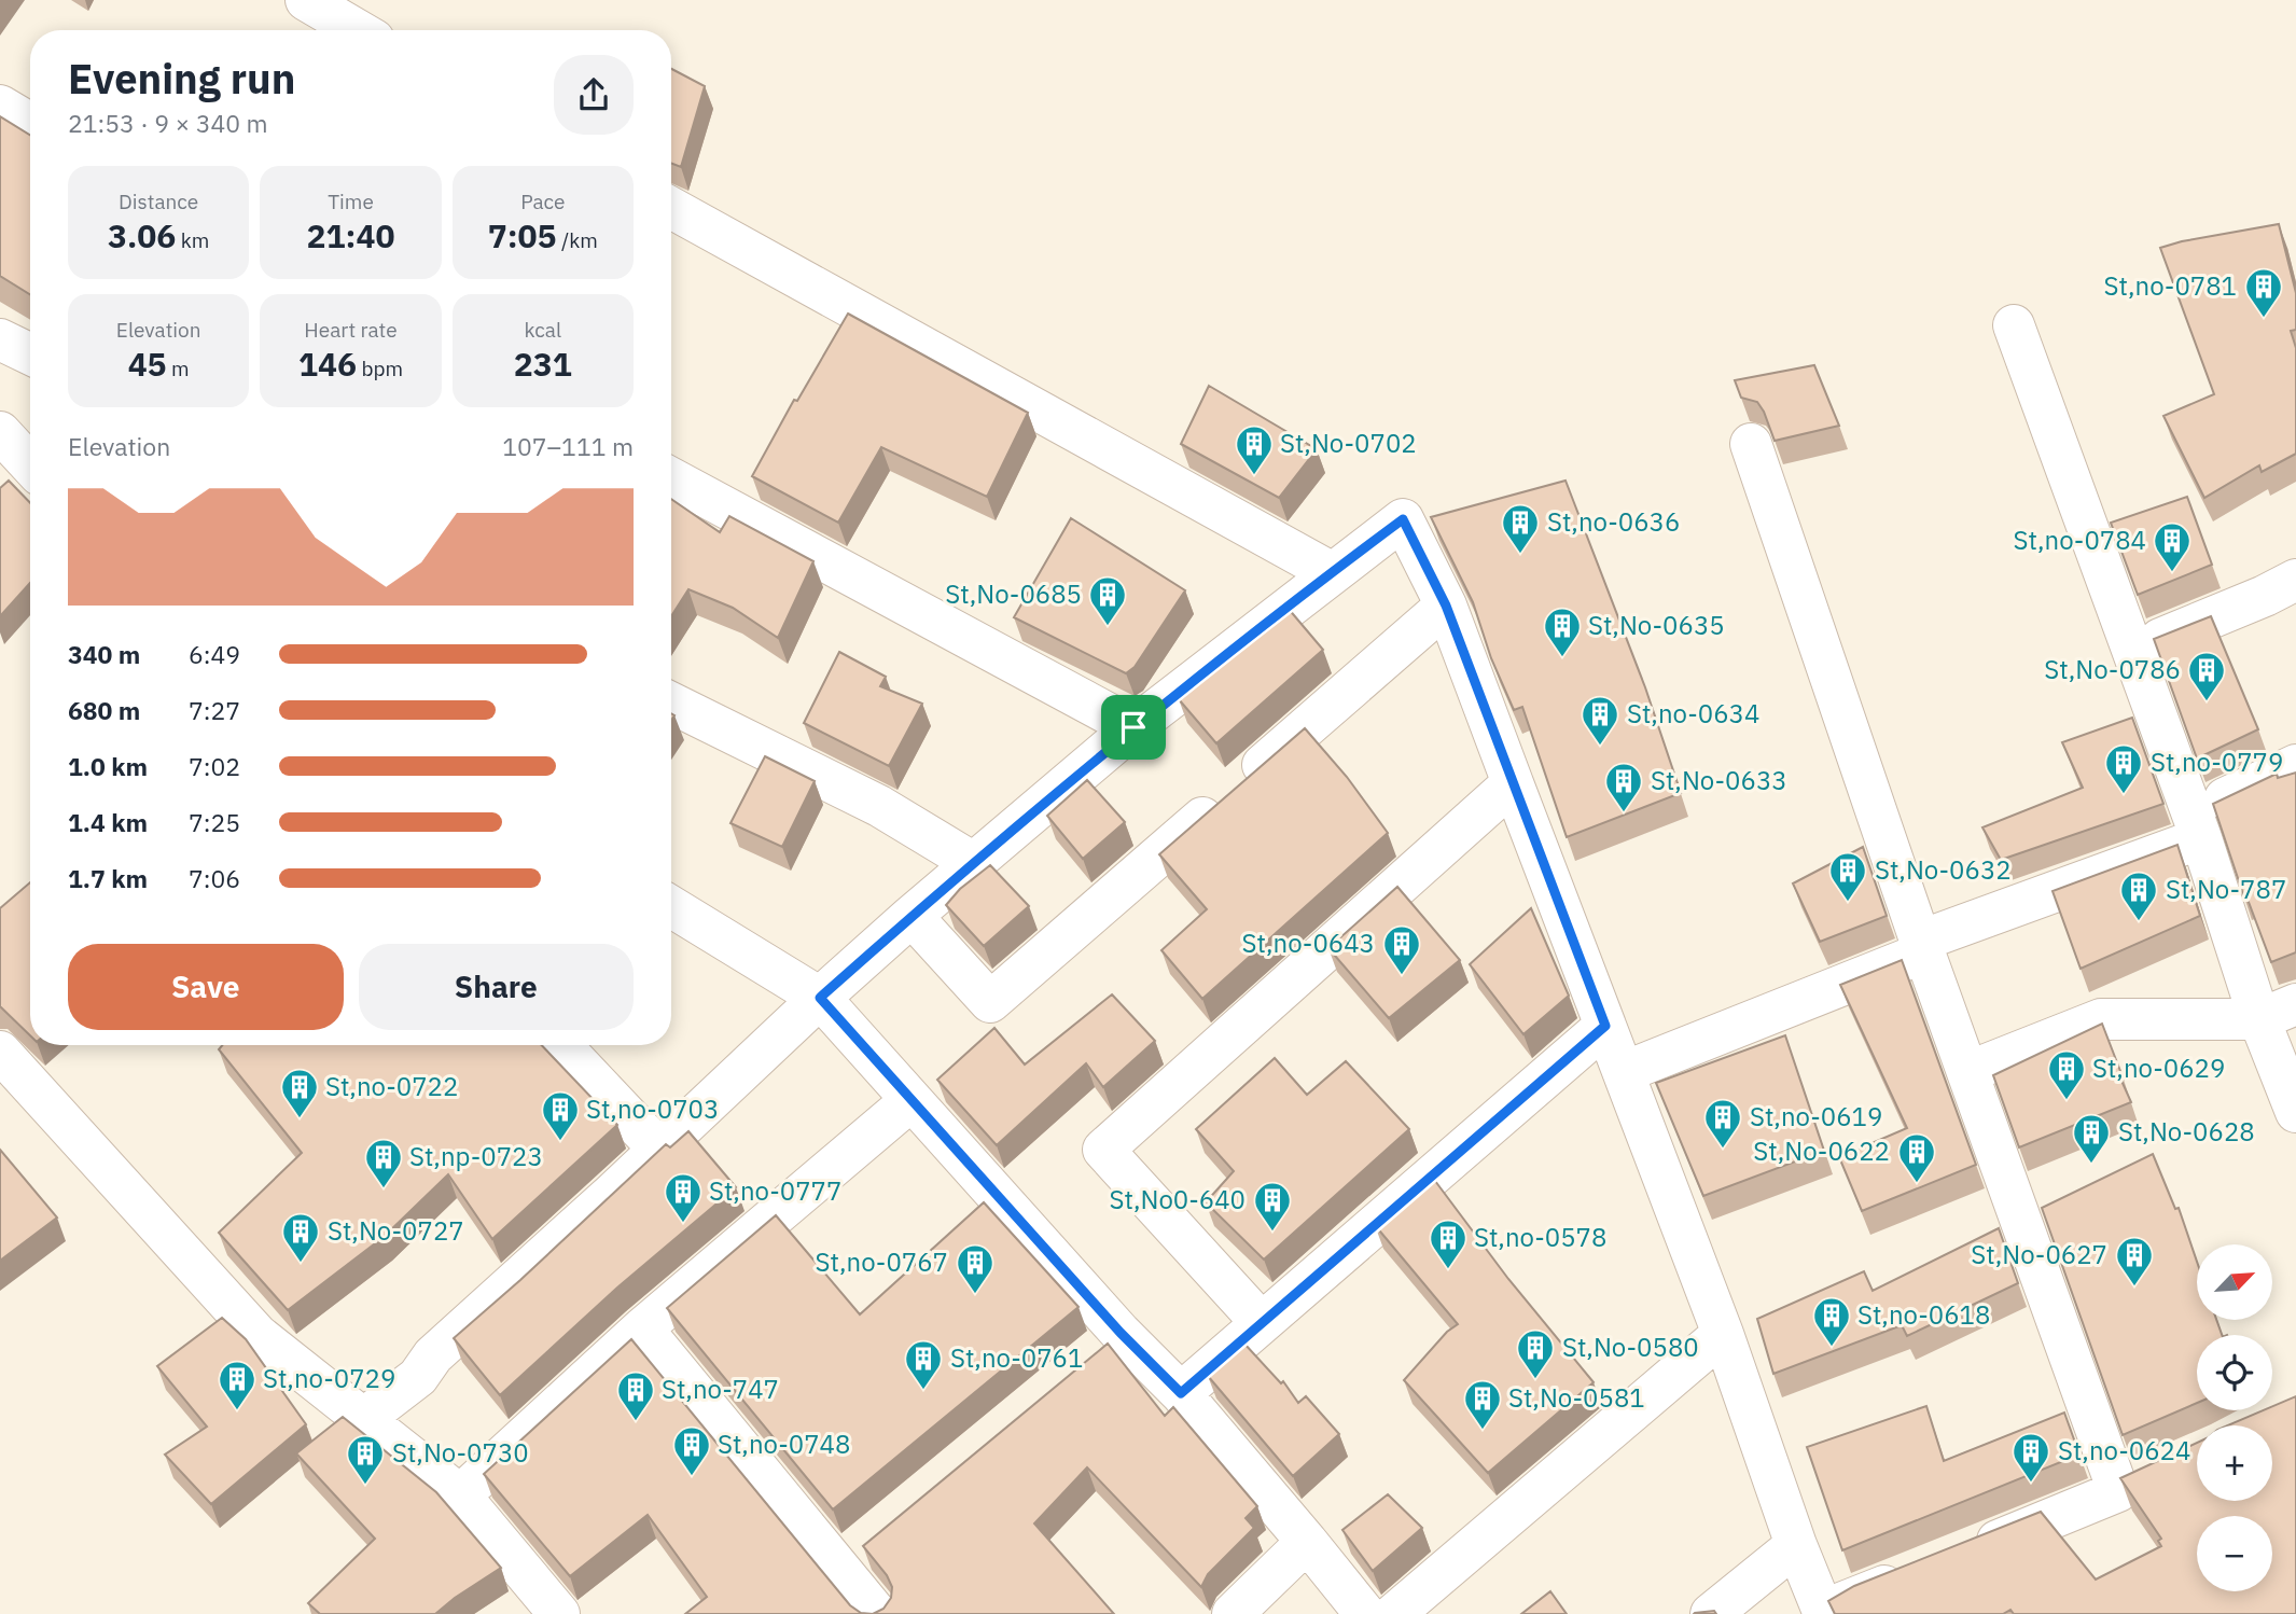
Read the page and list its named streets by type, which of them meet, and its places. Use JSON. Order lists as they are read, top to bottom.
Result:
{
  "places": {
    "building": [
      "St,no-0781",
      "St,No-0702",
      "St,no-0636",
      "St,no-0784",
      "St,No-0685",
      "St,No-0635",
      "St,No-0786",
      "St,no-0634",
      "St,no-0779",
      "St,No-0633",
      "St,No-0632",
      "St,No-787",
      "St,no-0643",
      "St,no-0629",
      "St,no-0722",
      "St,no-0703",
      "St,no-0619",
      "St,No-0628",
      "St,No-0622",
      "St,np-0723",
      "St,no-0777",
      "St,No0-640",
      "St,No-0727",
      "St,no-0578",
      "St,No-0627",
      "St,no-0767",
      "St,no-0618",
      "St,No-0580",
      "St,no-0761",
      "St,no-0729",
      "St,no-747",
      "St,No-0581",
      "St,no-0748",
      "St,no-0624",
      "St,No-0730"
    ]
  },
  "north": "top right",
  "page": {
    "heading": ["Evening run", "21:53 · 9 × 340 m"],
    "stats": [
      ["Distance", "3.06 km"],
      ["Time", "21:40"],
      ["Pace", "7:05 /km"],
      ["Elevation", "45 m"],
      ["Heart rate", "146 bpm"],
      ["kcal", "231"]
    ],
    "chart": ["Elevation", "107–111 m"],
    "list": [
      {
        "name": "340 m",
        "note": "6:49"
      },
      {
        "name": "680 m",
        "note": "7:27"
      },
      {
        "name": "1.0 km",
        "note": "7:02"
      },
      {
        "name": "1.4 km",
        "note": "7:25"
      },
      {
        "name": "1.7 km",
        "note": "7:06"
      }
    ],
    "buttons": ["Save", "Share"],
    "map_buttons": ["+", "−"]
  }
}
